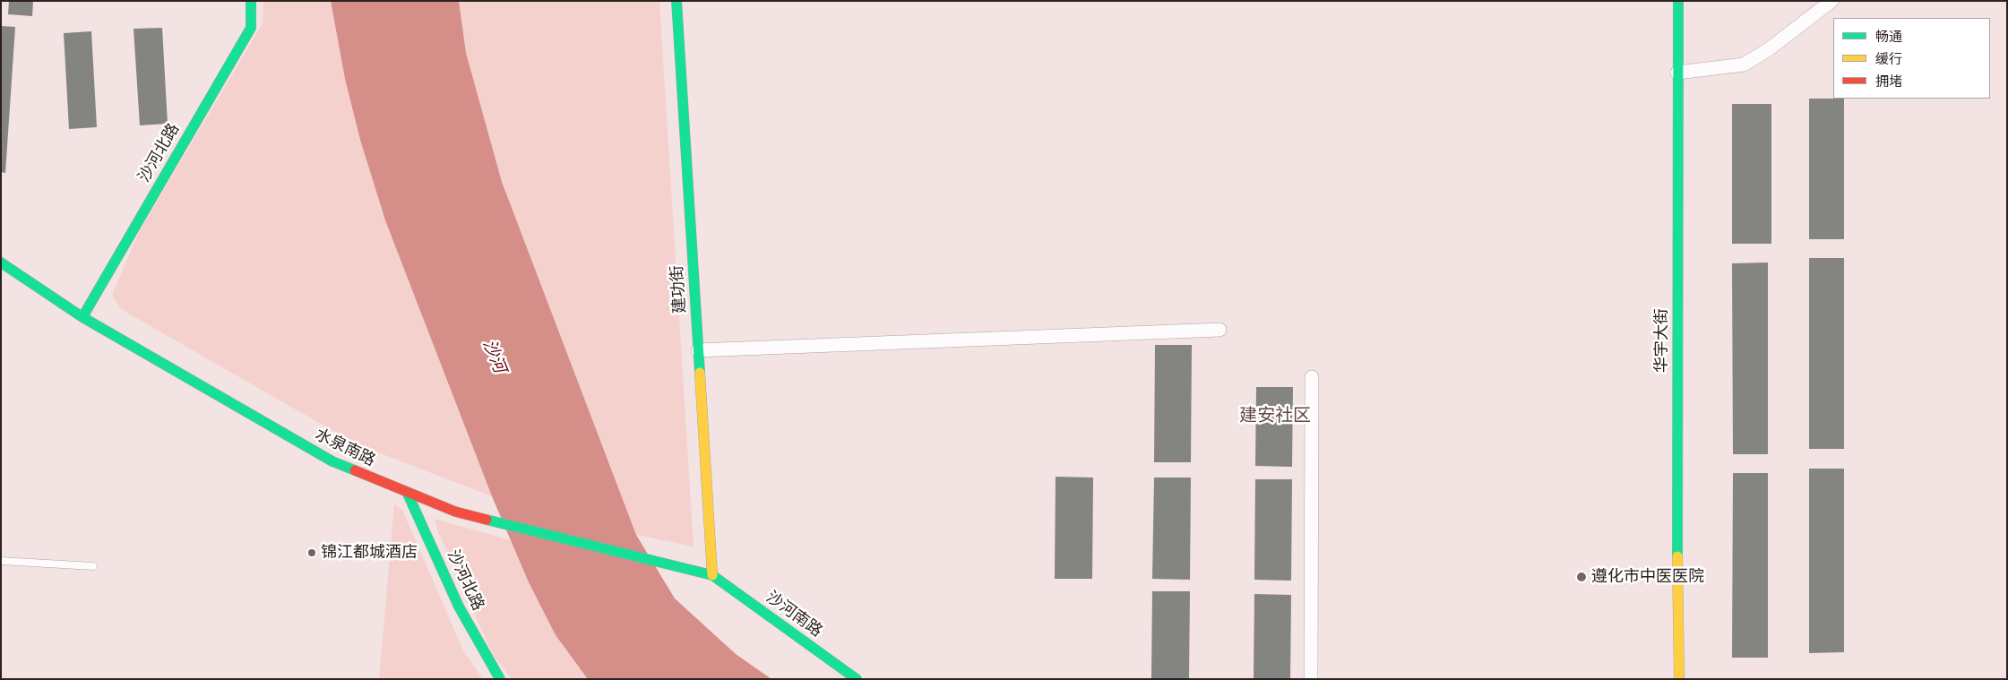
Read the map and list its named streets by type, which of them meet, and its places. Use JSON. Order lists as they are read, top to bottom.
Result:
{
  "streets": {
    "street": [
      "沙河北路",
      "建功街",
      "华宇大街",
      "水泉南路",
      "沙河南路"
    ]
  },
  "crossings": [
    ["沙河北路", "水泉南路"],
    ["建功街", "水泉南路"],
    ["建功街", "沙河南路"],
    ["水泉南路", "沙河南路"]
  ],
  "districts": ["建安社区"],
  "water": ["沙河"],
  "places": ["锦江都城酒店", "遵化市中医医院"],
  "legend": ["畅通", "缓行", "拥堵"]
}
